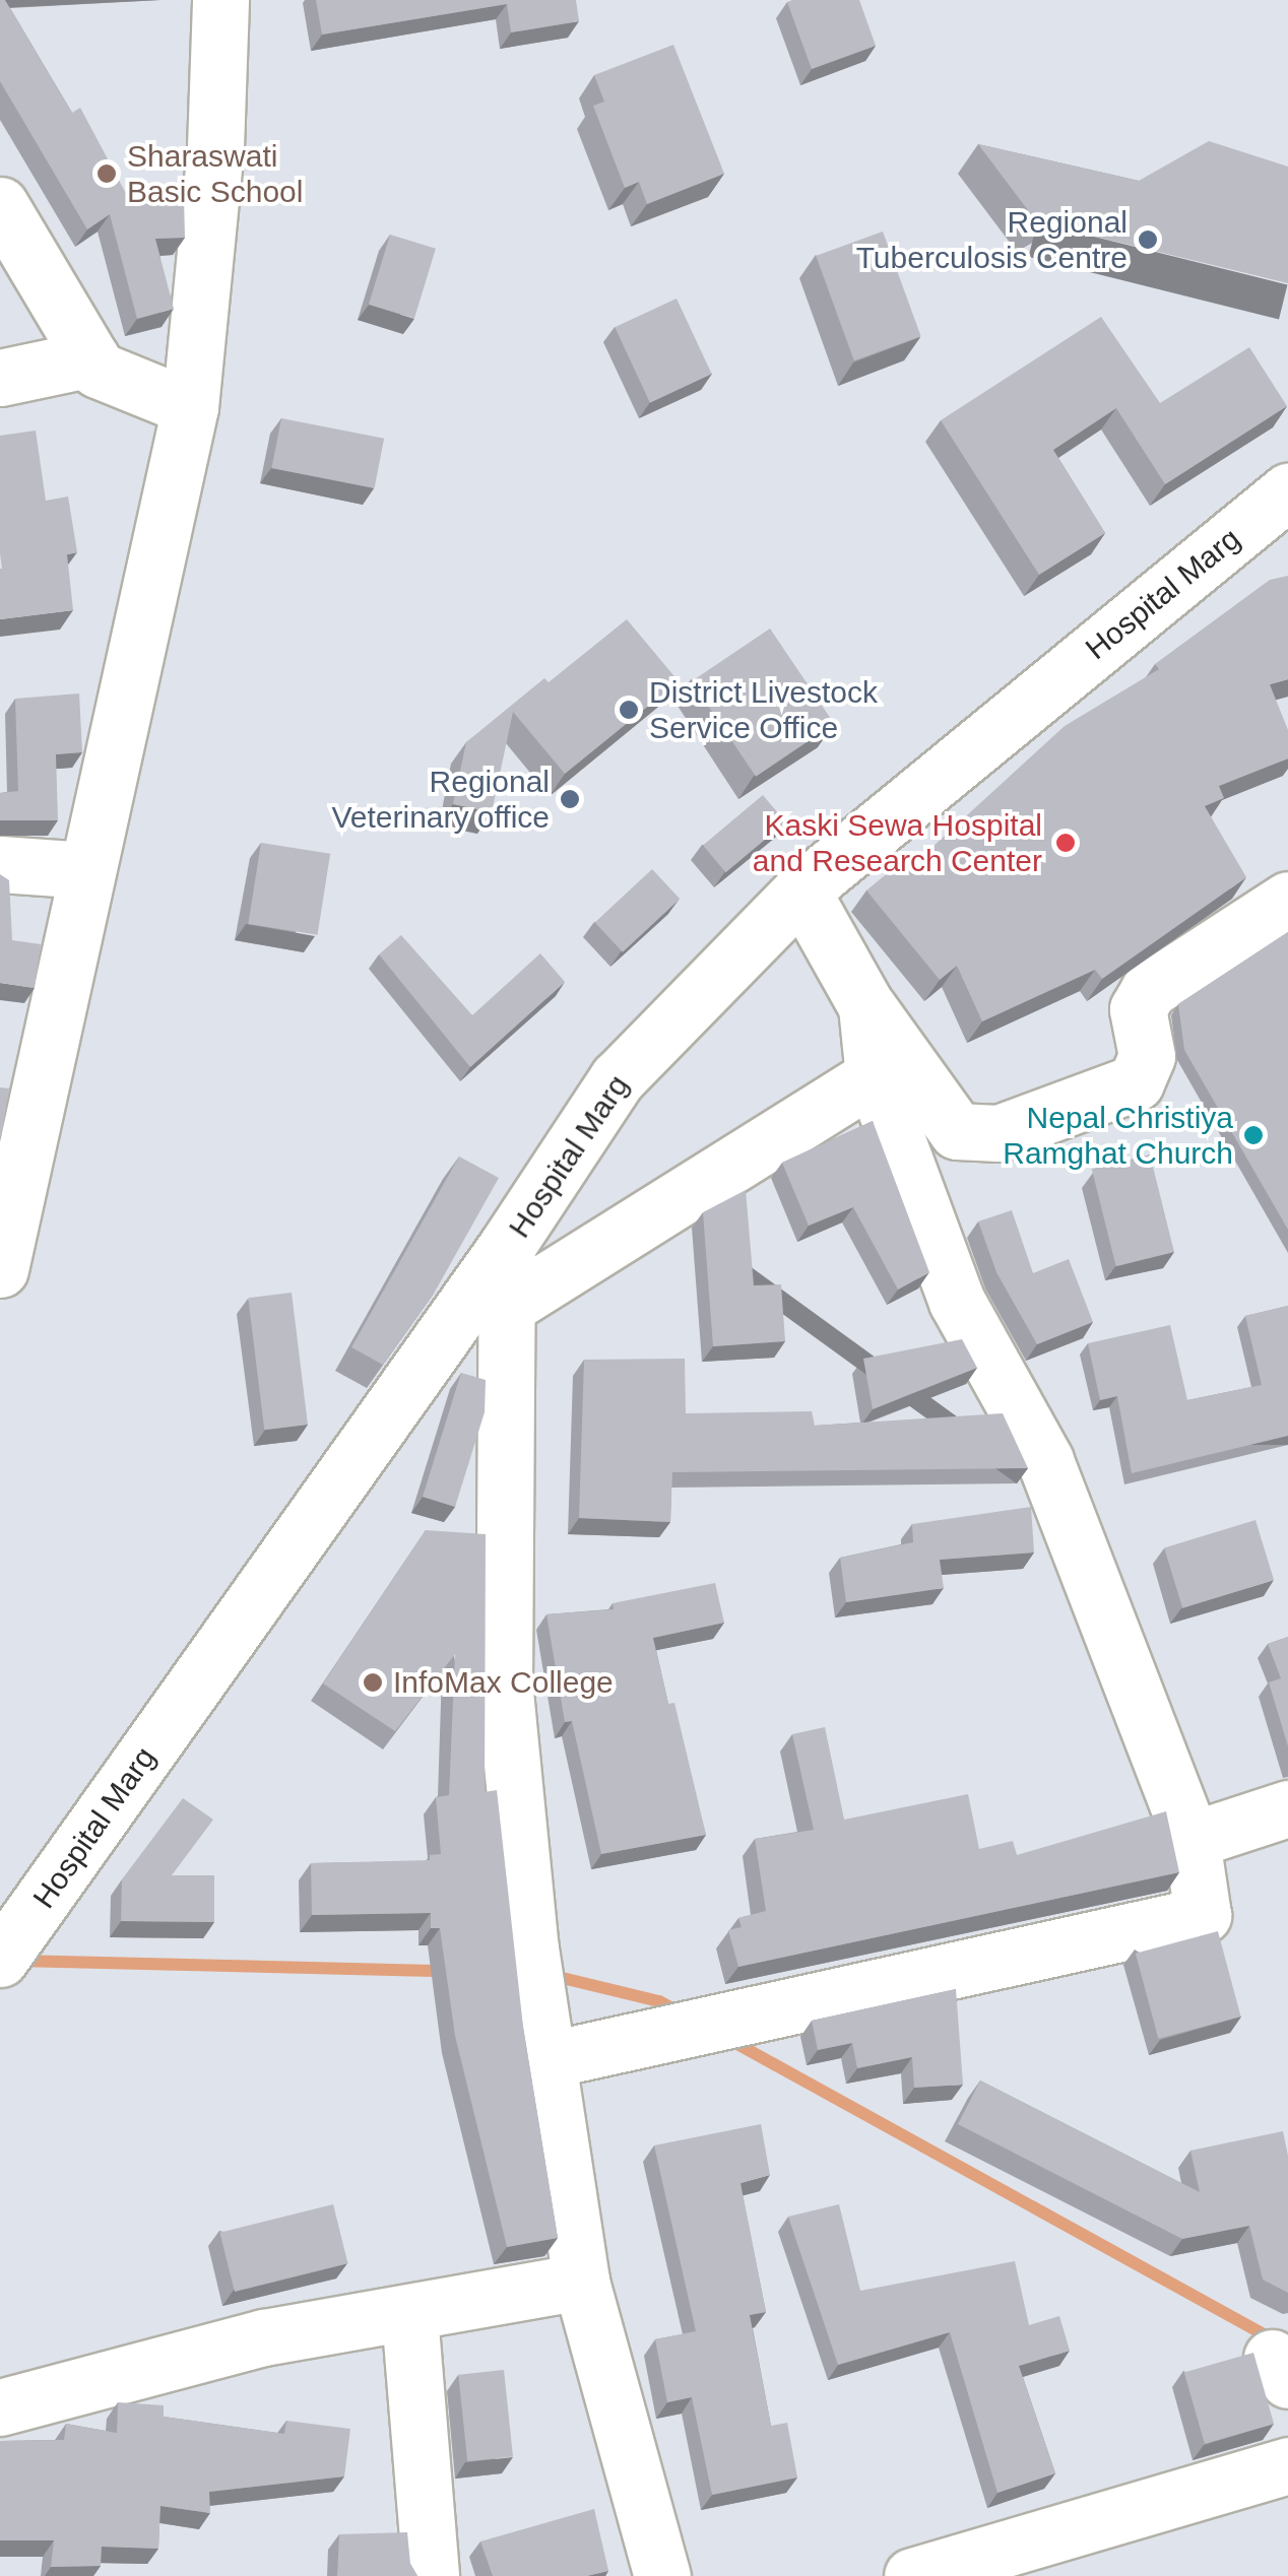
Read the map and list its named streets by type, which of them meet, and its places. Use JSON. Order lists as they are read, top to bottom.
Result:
{
  "streets": {
    "street": ["Hospital Marg"]
  },
  "places": [
    "Sharaswati Basic School",
    "Regional Tuberculosis Centre",
    "District Livestock Service Office",
    "Regional Veterinary office",
    "Kaski Sewa Hospital and Research Center",
    "Nepal Christiya Ramghat Church",
    "InfoMax College"
  ]
}
